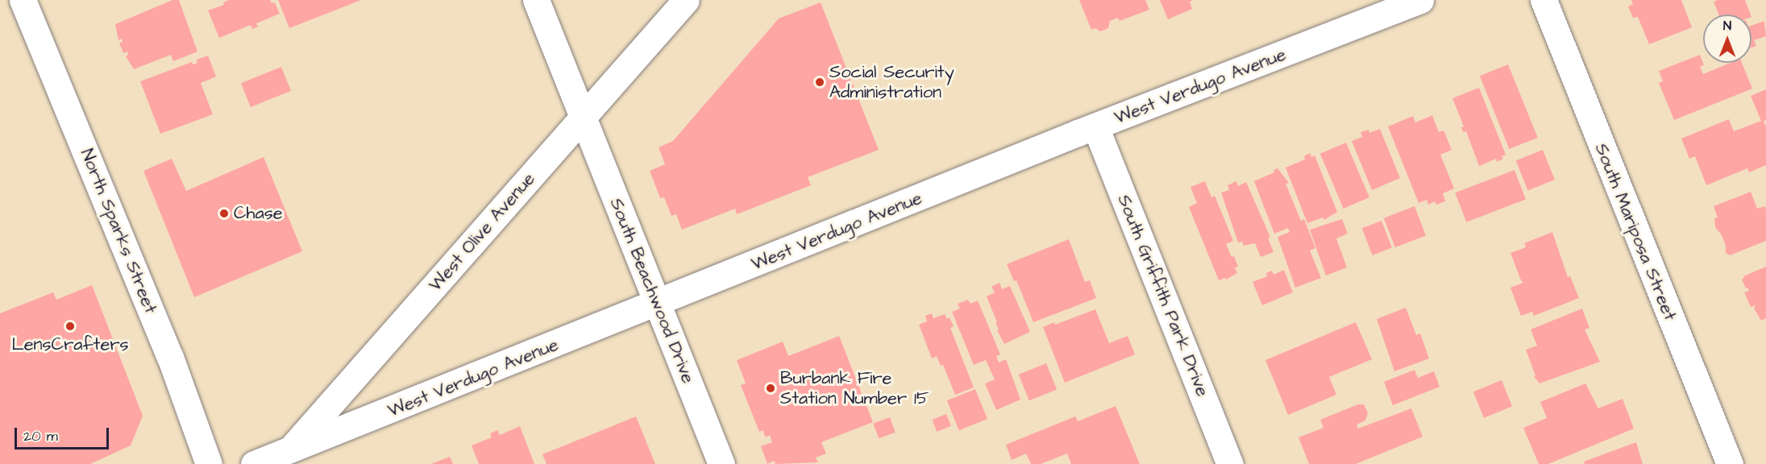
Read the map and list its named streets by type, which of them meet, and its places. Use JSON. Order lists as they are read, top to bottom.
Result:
{
  "streets": {
    "street": [
      "West Verdugo Avenue",
      "North Sparks Street",
      "West Olive Avenue",
      "South Mariposa Street",
      "South Beachwood Drive",
      "South Griffith Park Drive"
    ]
  },
  "crossings": [
    ["West Verdugo Avenue", "West Olive Avenue"],
    ["West Verdugo Avenue", "South Beachwood Drive"],
    ["West Verdugo Avenue", "South Griffith Park Drive"],
    ["West Olive Avenue", "South Beachwood Drive"]
  ],
  "places": [
    "Social Security Administration",
    "Chase",
    "LensCrafters",
    "Burbank Fire Station Number 15"
  ],
  "scale_bar": "20 m",
  "north": "top"
}
